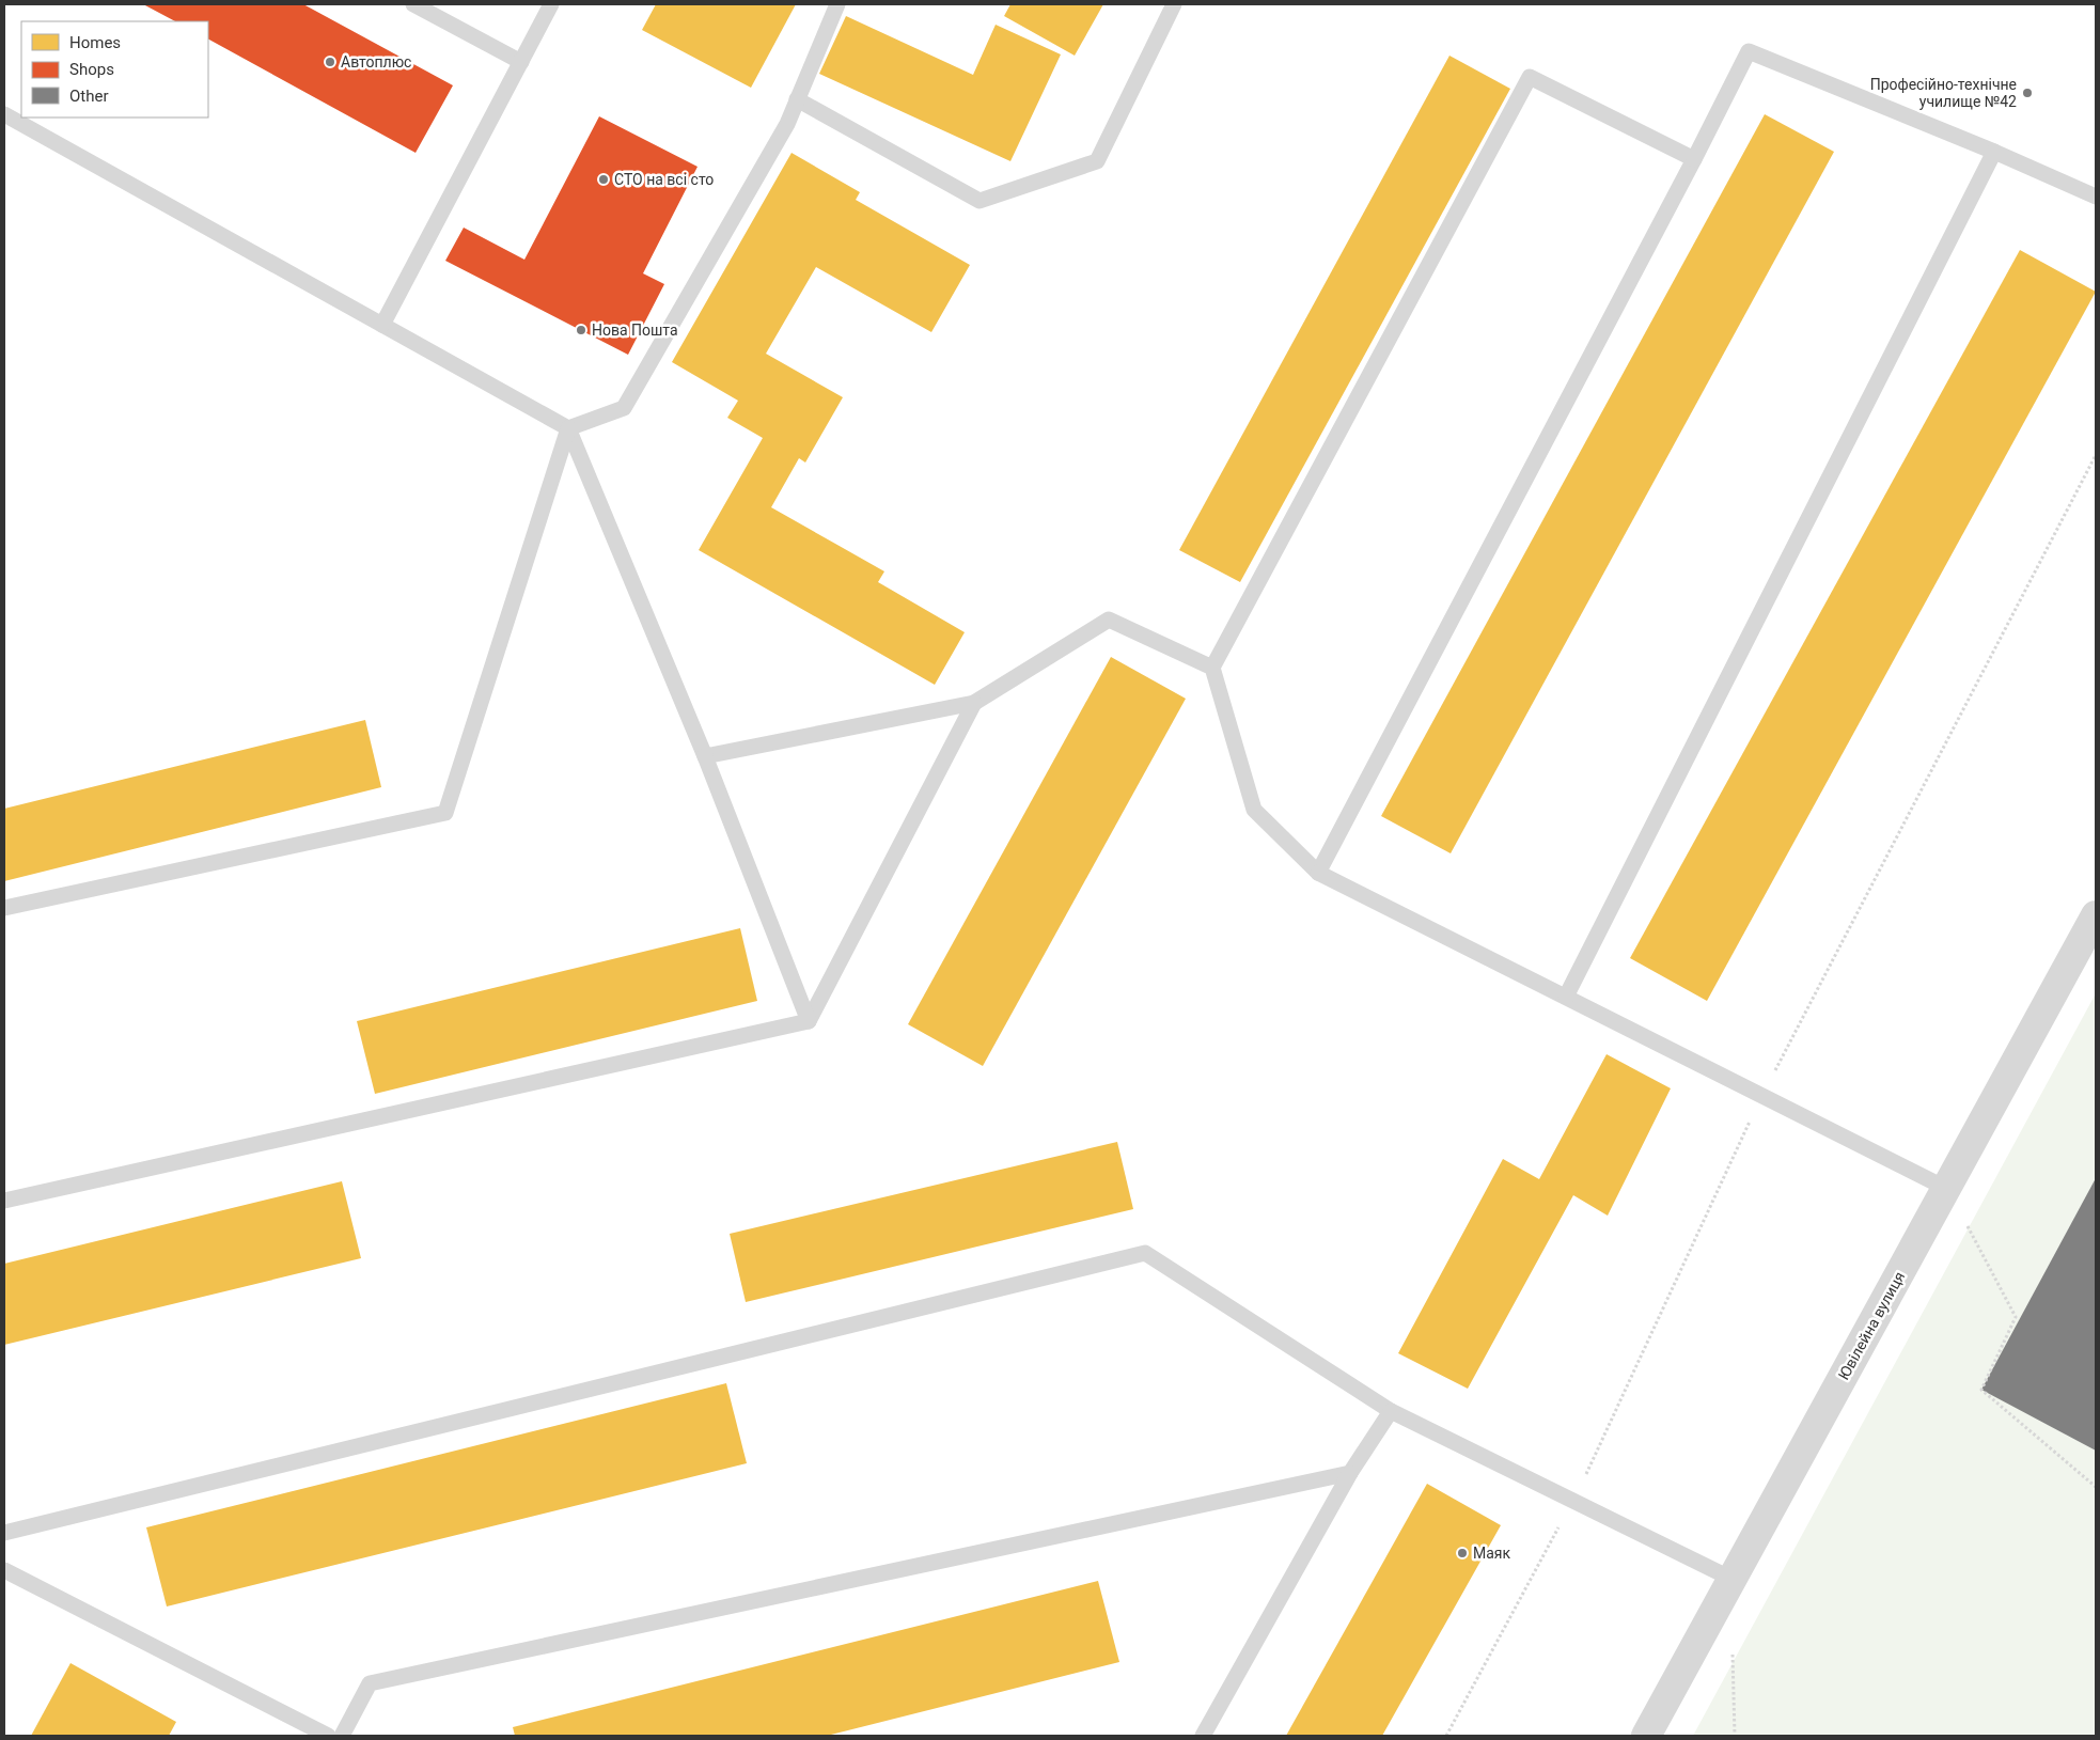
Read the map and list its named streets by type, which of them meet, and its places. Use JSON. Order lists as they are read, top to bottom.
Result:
{
  "streets": {
    "street": ["Ювілейна вулиця"]
  },
  "places": [
    "Автоплюс",
    "Професійно-технічне училище №42",
    "СТО на всі сто",
    "Нова Пошта",
    "Маяк"
  ],
  "legend": ["Homes", "Shops", "Other"]
}
